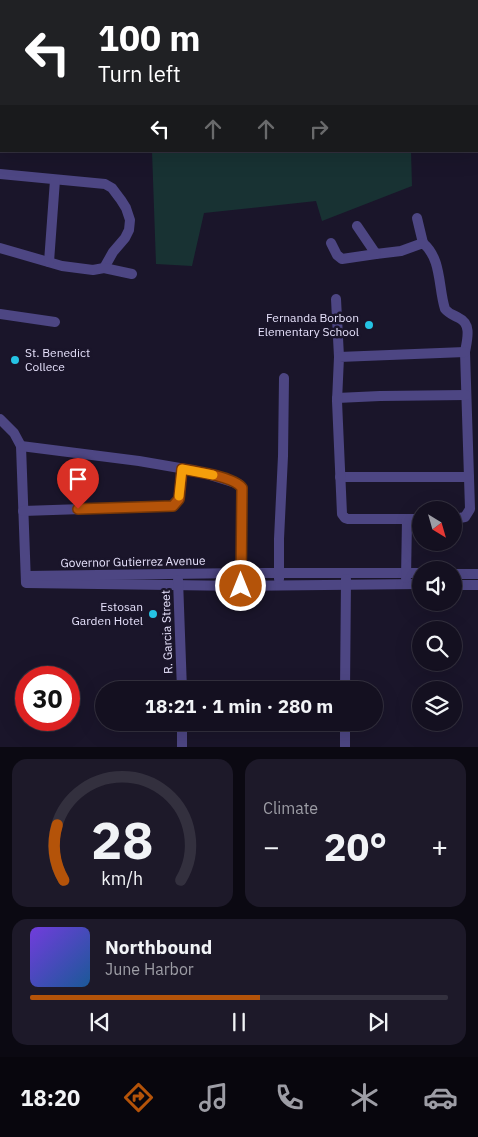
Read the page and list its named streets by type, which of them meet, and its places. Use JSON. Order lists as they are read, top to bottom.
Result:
{
  "streets": {
    "street": ["Governor Gutierrez Avenue", "R. Garcia Street"]
  },
  "crossings": [
    ["Governor Gutierrez Avenue", "R. Garcia Street"]
  ],
  "places": ["Fernanda Borbon Elementary School", "St. Benedict Collece", "Estosan Garden Hotel"],
  "north": "bottom right",
  "page": {
    "turn": ["100 m", "Turn left"],
    "limit": "30",
    "trip": "18:21 · 1 min · 280 m",
    "tile": "Climate",
    "heat": ["−", "20°", "+"],
    "song": ["Northbound", "June Harbor"],
    "tabs": "18:20",
    "gauge": ["28", "km/h"]
  }
}
